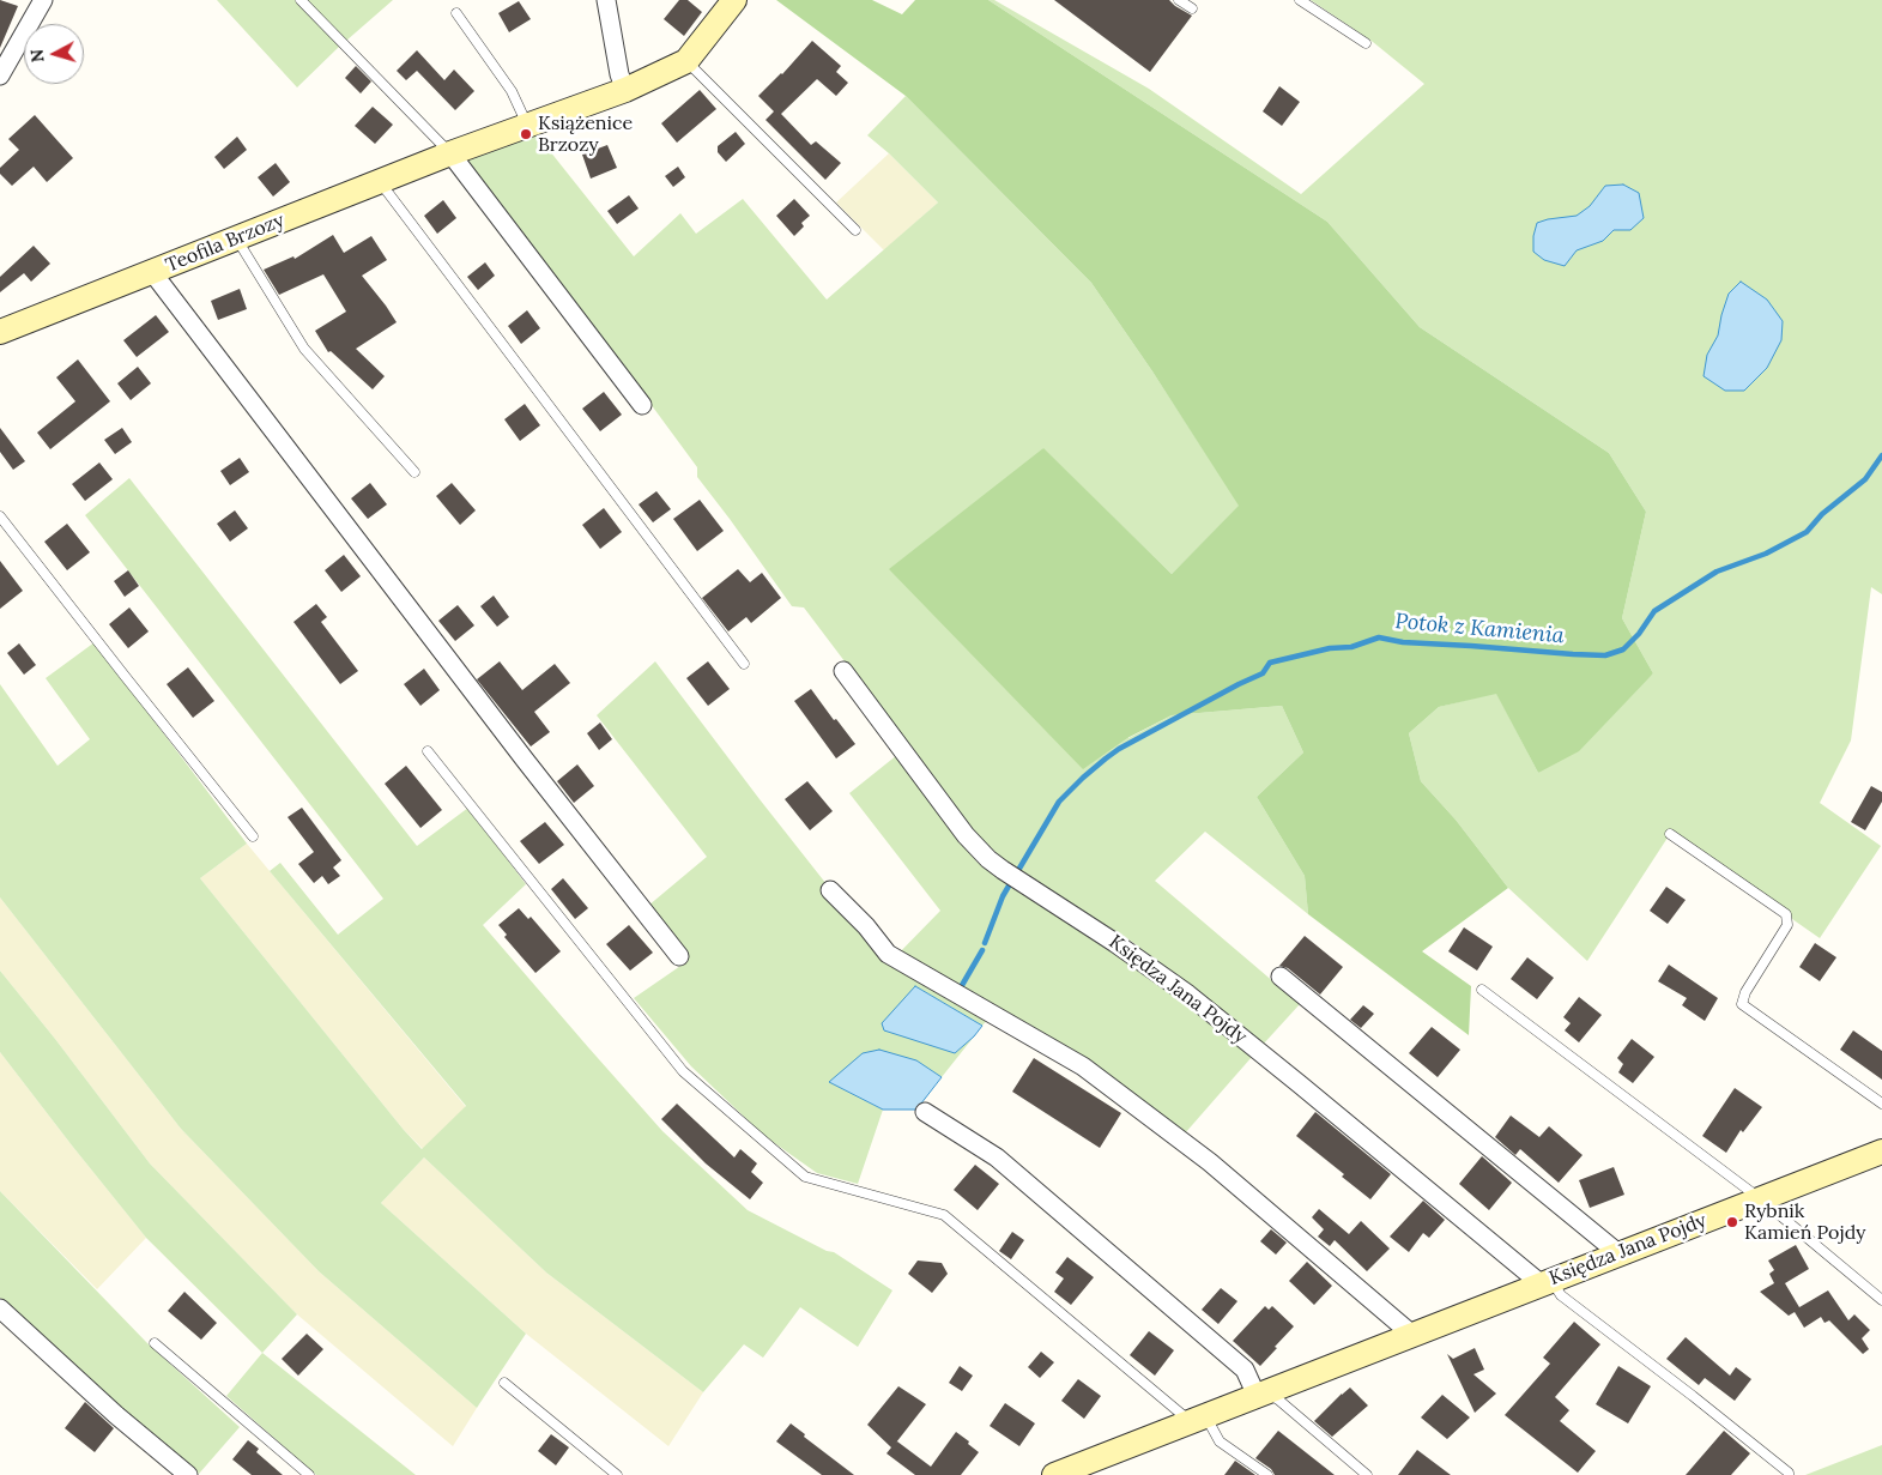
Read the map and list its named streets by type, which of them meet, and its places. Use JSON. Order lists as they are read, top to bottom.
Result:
{
  "streets": {
    "street": ["Teofila Brzozy", "Księdza Jana Pojdy"]
  },
  "water": ["Potok z Kamienia"],
  "places": ["Książenice Brzozy", "Rybnik Kamień Pojdy"],
  "north": "left"
}
